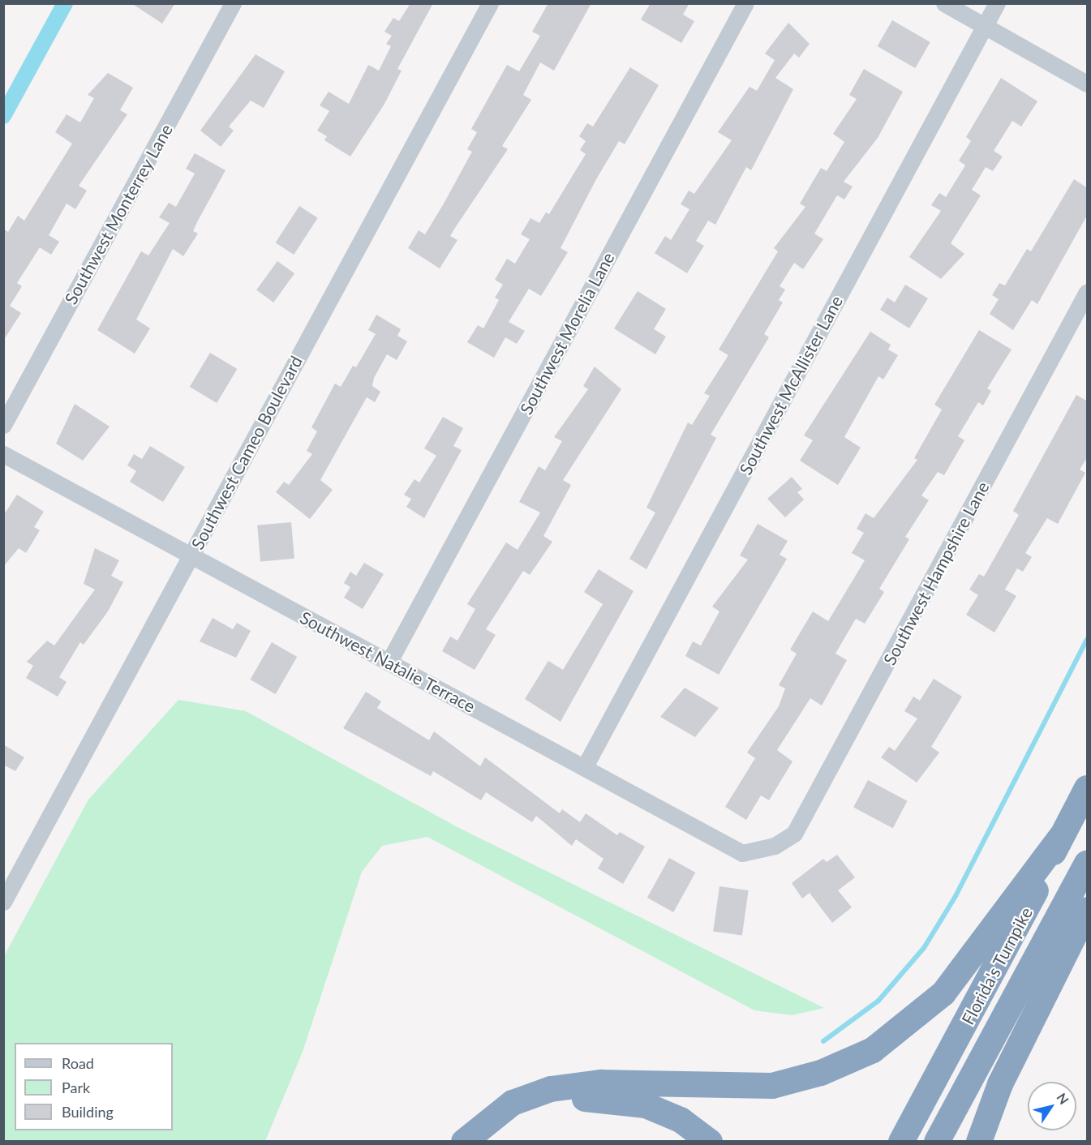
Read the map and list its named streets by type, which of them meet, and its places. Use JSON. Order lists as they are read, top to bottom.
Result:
{
  "streets": {
    "highway": ["Florida's Turnpike"],
    "street": [
      "Southwest Monterrey Lane",
      "Southwest Morelia Lane",
      "Southwest McAllister Lane",
      "Southwest Cameo Boulevard",
      "Southwest Hampshire Lane",
      "Southwest Natalie Terrace"
    ]
  },
  "crossings": [
    ["Southwest Morelia Lane", "Southwest Natalie Terrace"],
    ["Southwest McAllister Lane", "Southwest Natalie Terrace"],
    ["Southwest Cameo Boulevard", "Southwest Natalie Terrace"],
    ["Southwest Hampshire Lane", "Southwest Natalie Terrace"]
  ],
  "legend": ["Road", "Park", "Building"],
  "north": "top right"
}
